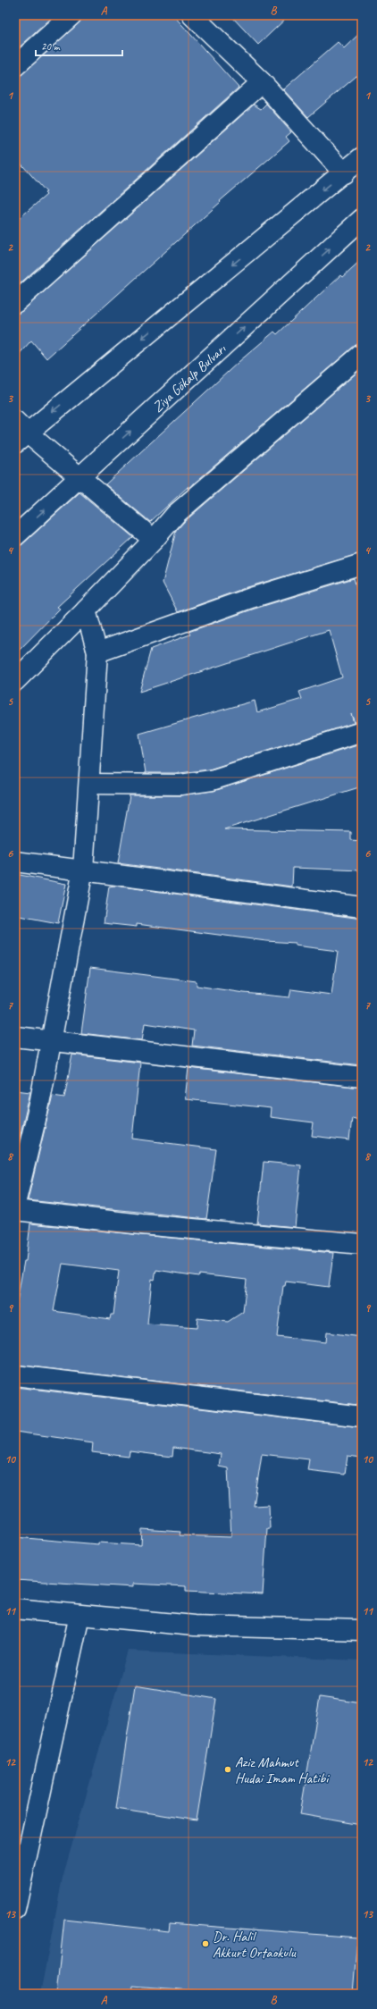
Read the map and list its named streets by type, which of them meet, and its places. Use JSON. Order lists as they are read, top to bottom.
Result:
{
  "streets": {
    "street": ["Ziya Gökalp Bulvarı"]
  },
  "places": ["Aziz Mahmut Hudai Imam Hatibi", "Dr. Halil Akkurt Ortaokulu"],
  "scale_bar": "20 m",
  "grid": {
    "columns": ["A", "B"],
    "rows": [
      "1",
      "2",
      "3",
      "4",
      "5",
      "6",
      "7",
      "8",
      "9",
      "10",
      "11",
      "12",
      "13"
    ]
  }
}
